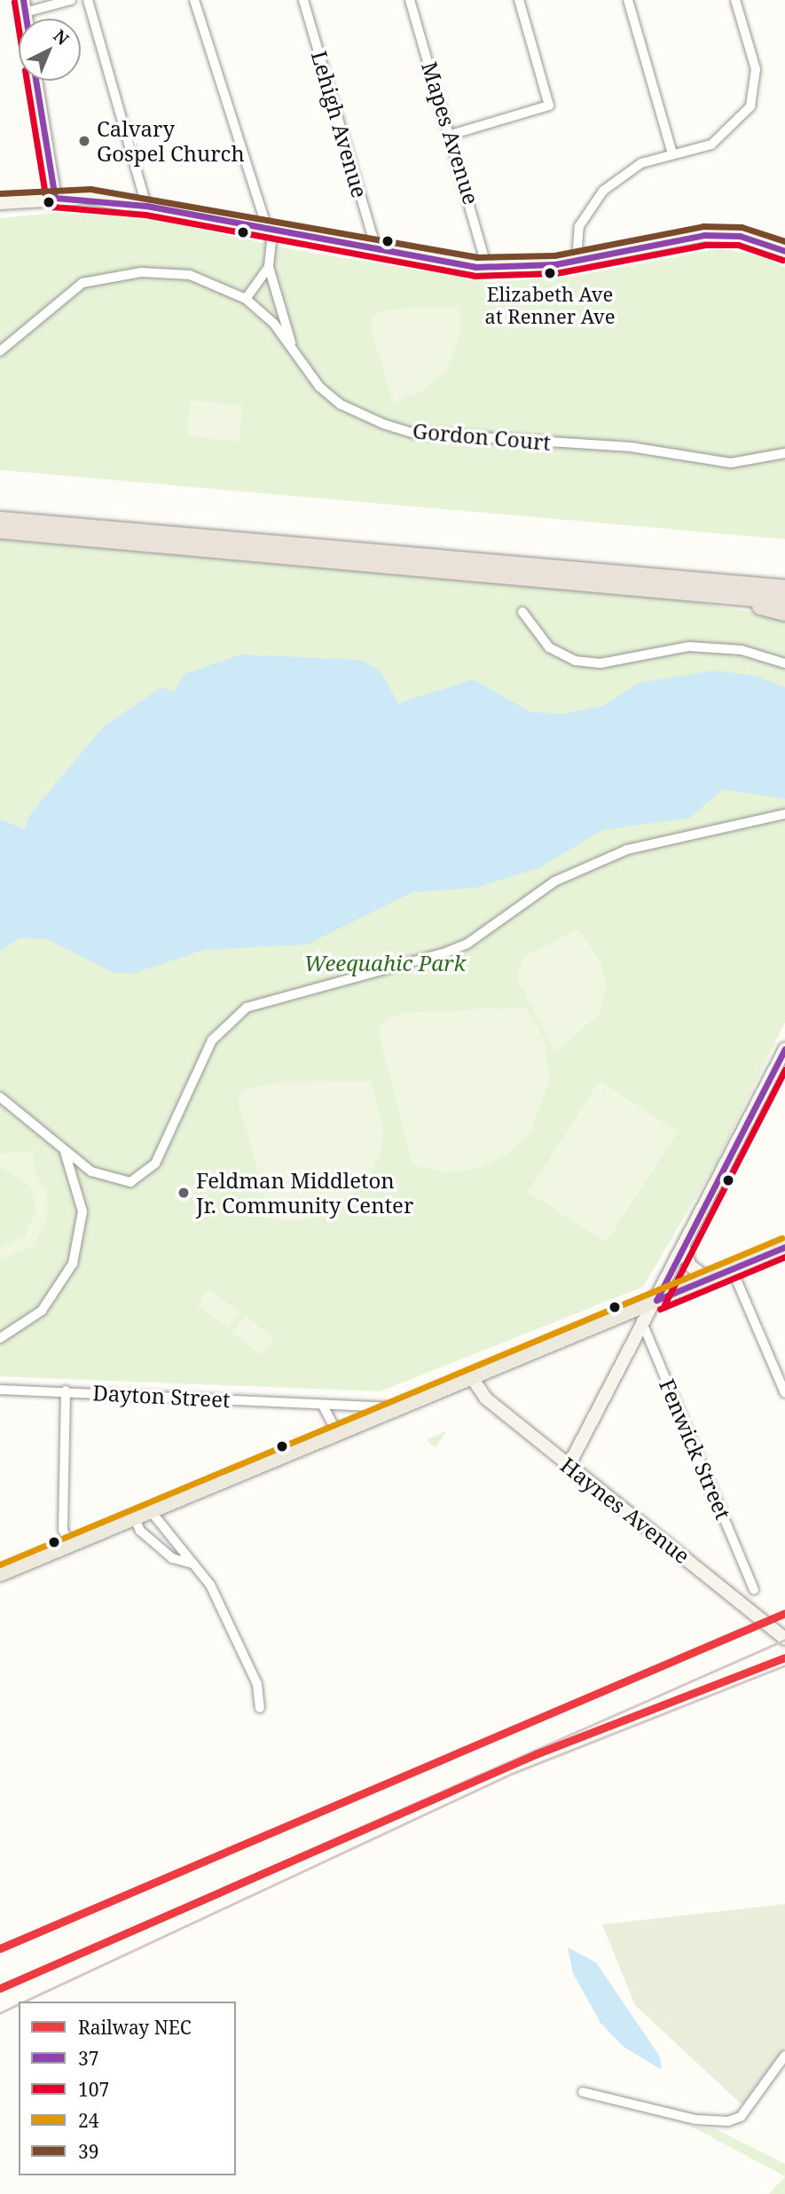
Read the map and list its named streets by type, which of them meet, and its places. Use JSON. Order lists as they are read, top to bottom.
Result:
{
  "streets": {
    "main road": ["Haynes Avenue"],
    "street": [
      "Lehigh Avenue",
      "Mapes Avenue",
      "Gordon Court",
      "Dayton Street",
      "Fenwick Street"
    ]
  },
  "parks": ["Weequahic Park"],
  "places": ["Calvary Gospel Church", "Elizabeth Ave at Renner Ave", "Feldman Middleton Jr. Community Center"],
  "lines": [
    "transit line 37",
    "transit line 107",
    "transit line 39",
    "transit line 24",
    "rail line NEC"
  ],
  "legend": [
    "Railway NEC",
    "37",
    "107",
    "24",
    "39"
  ],
  "north": "top right"
}
